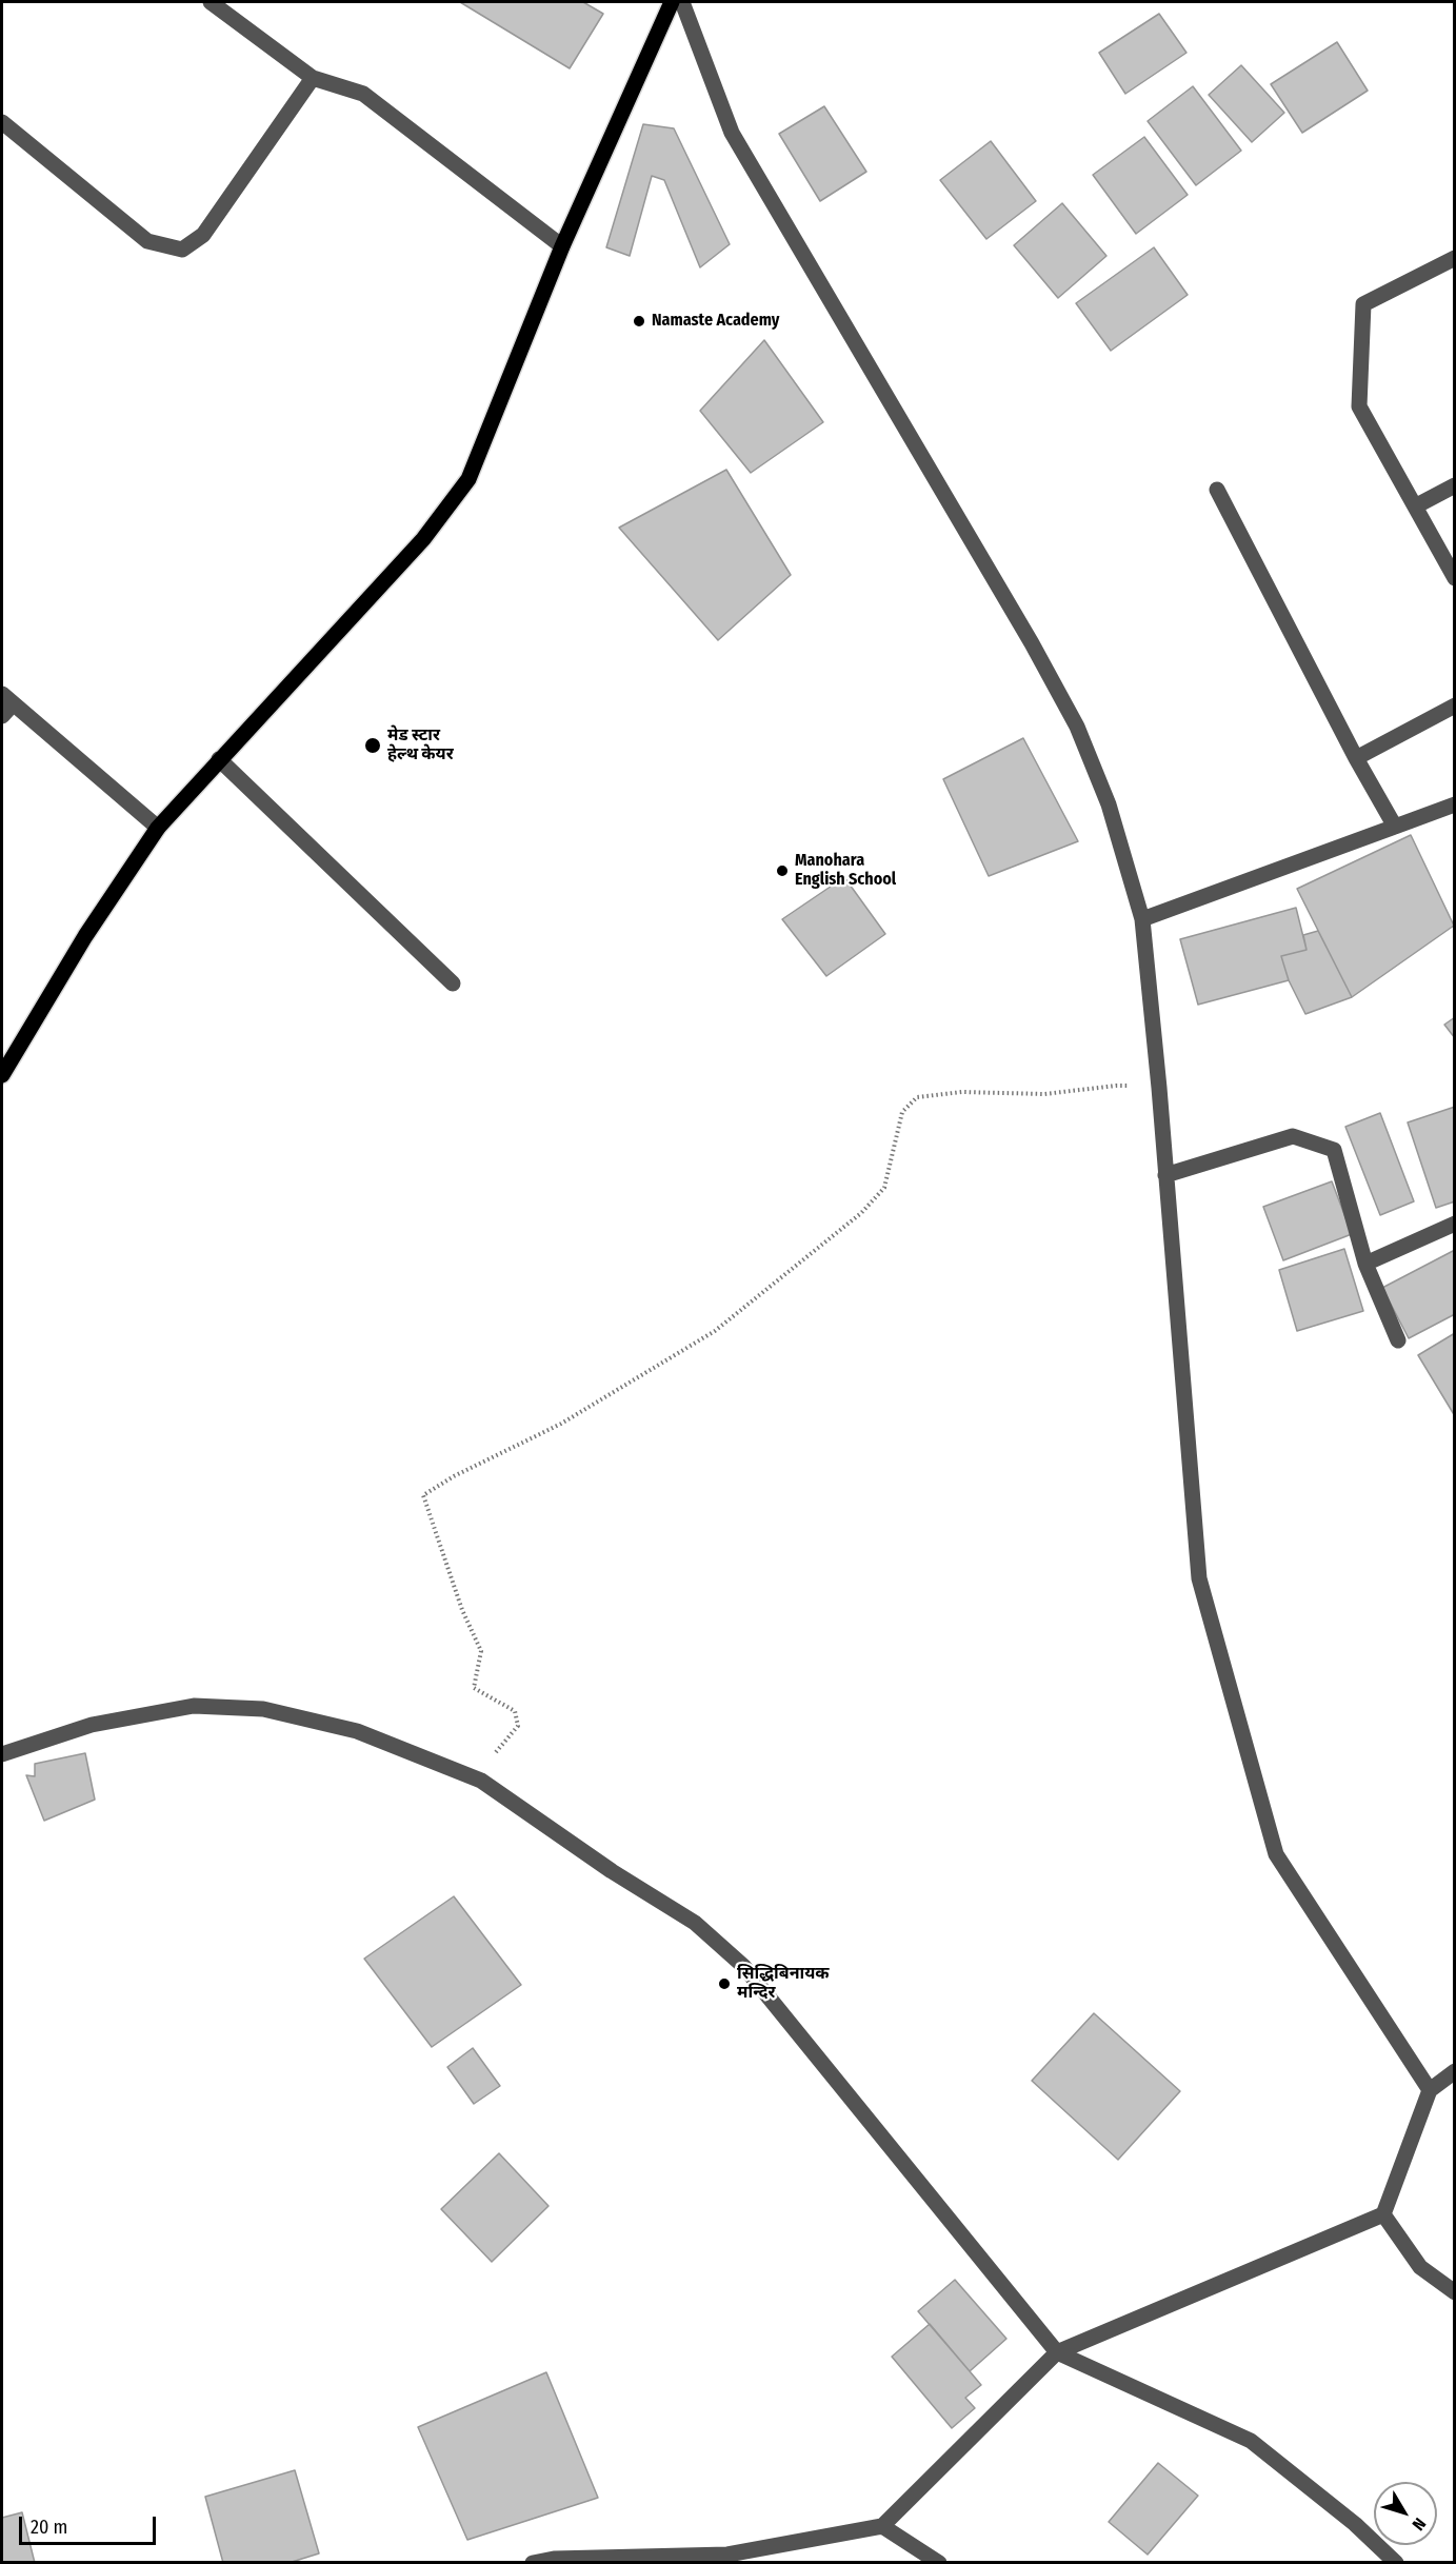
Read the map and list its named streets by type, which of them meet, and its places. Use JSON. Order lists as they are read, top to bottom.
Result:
{
  "places": [
    "Namaste Academy",
    "मेड स्टार हेल्थ केयर",
    "Manohara English School",
    "सिद्धिबिनायक मन्दिर"
  ],
  "scale_bar": "20 m",
  "north": "bottom right"
}
